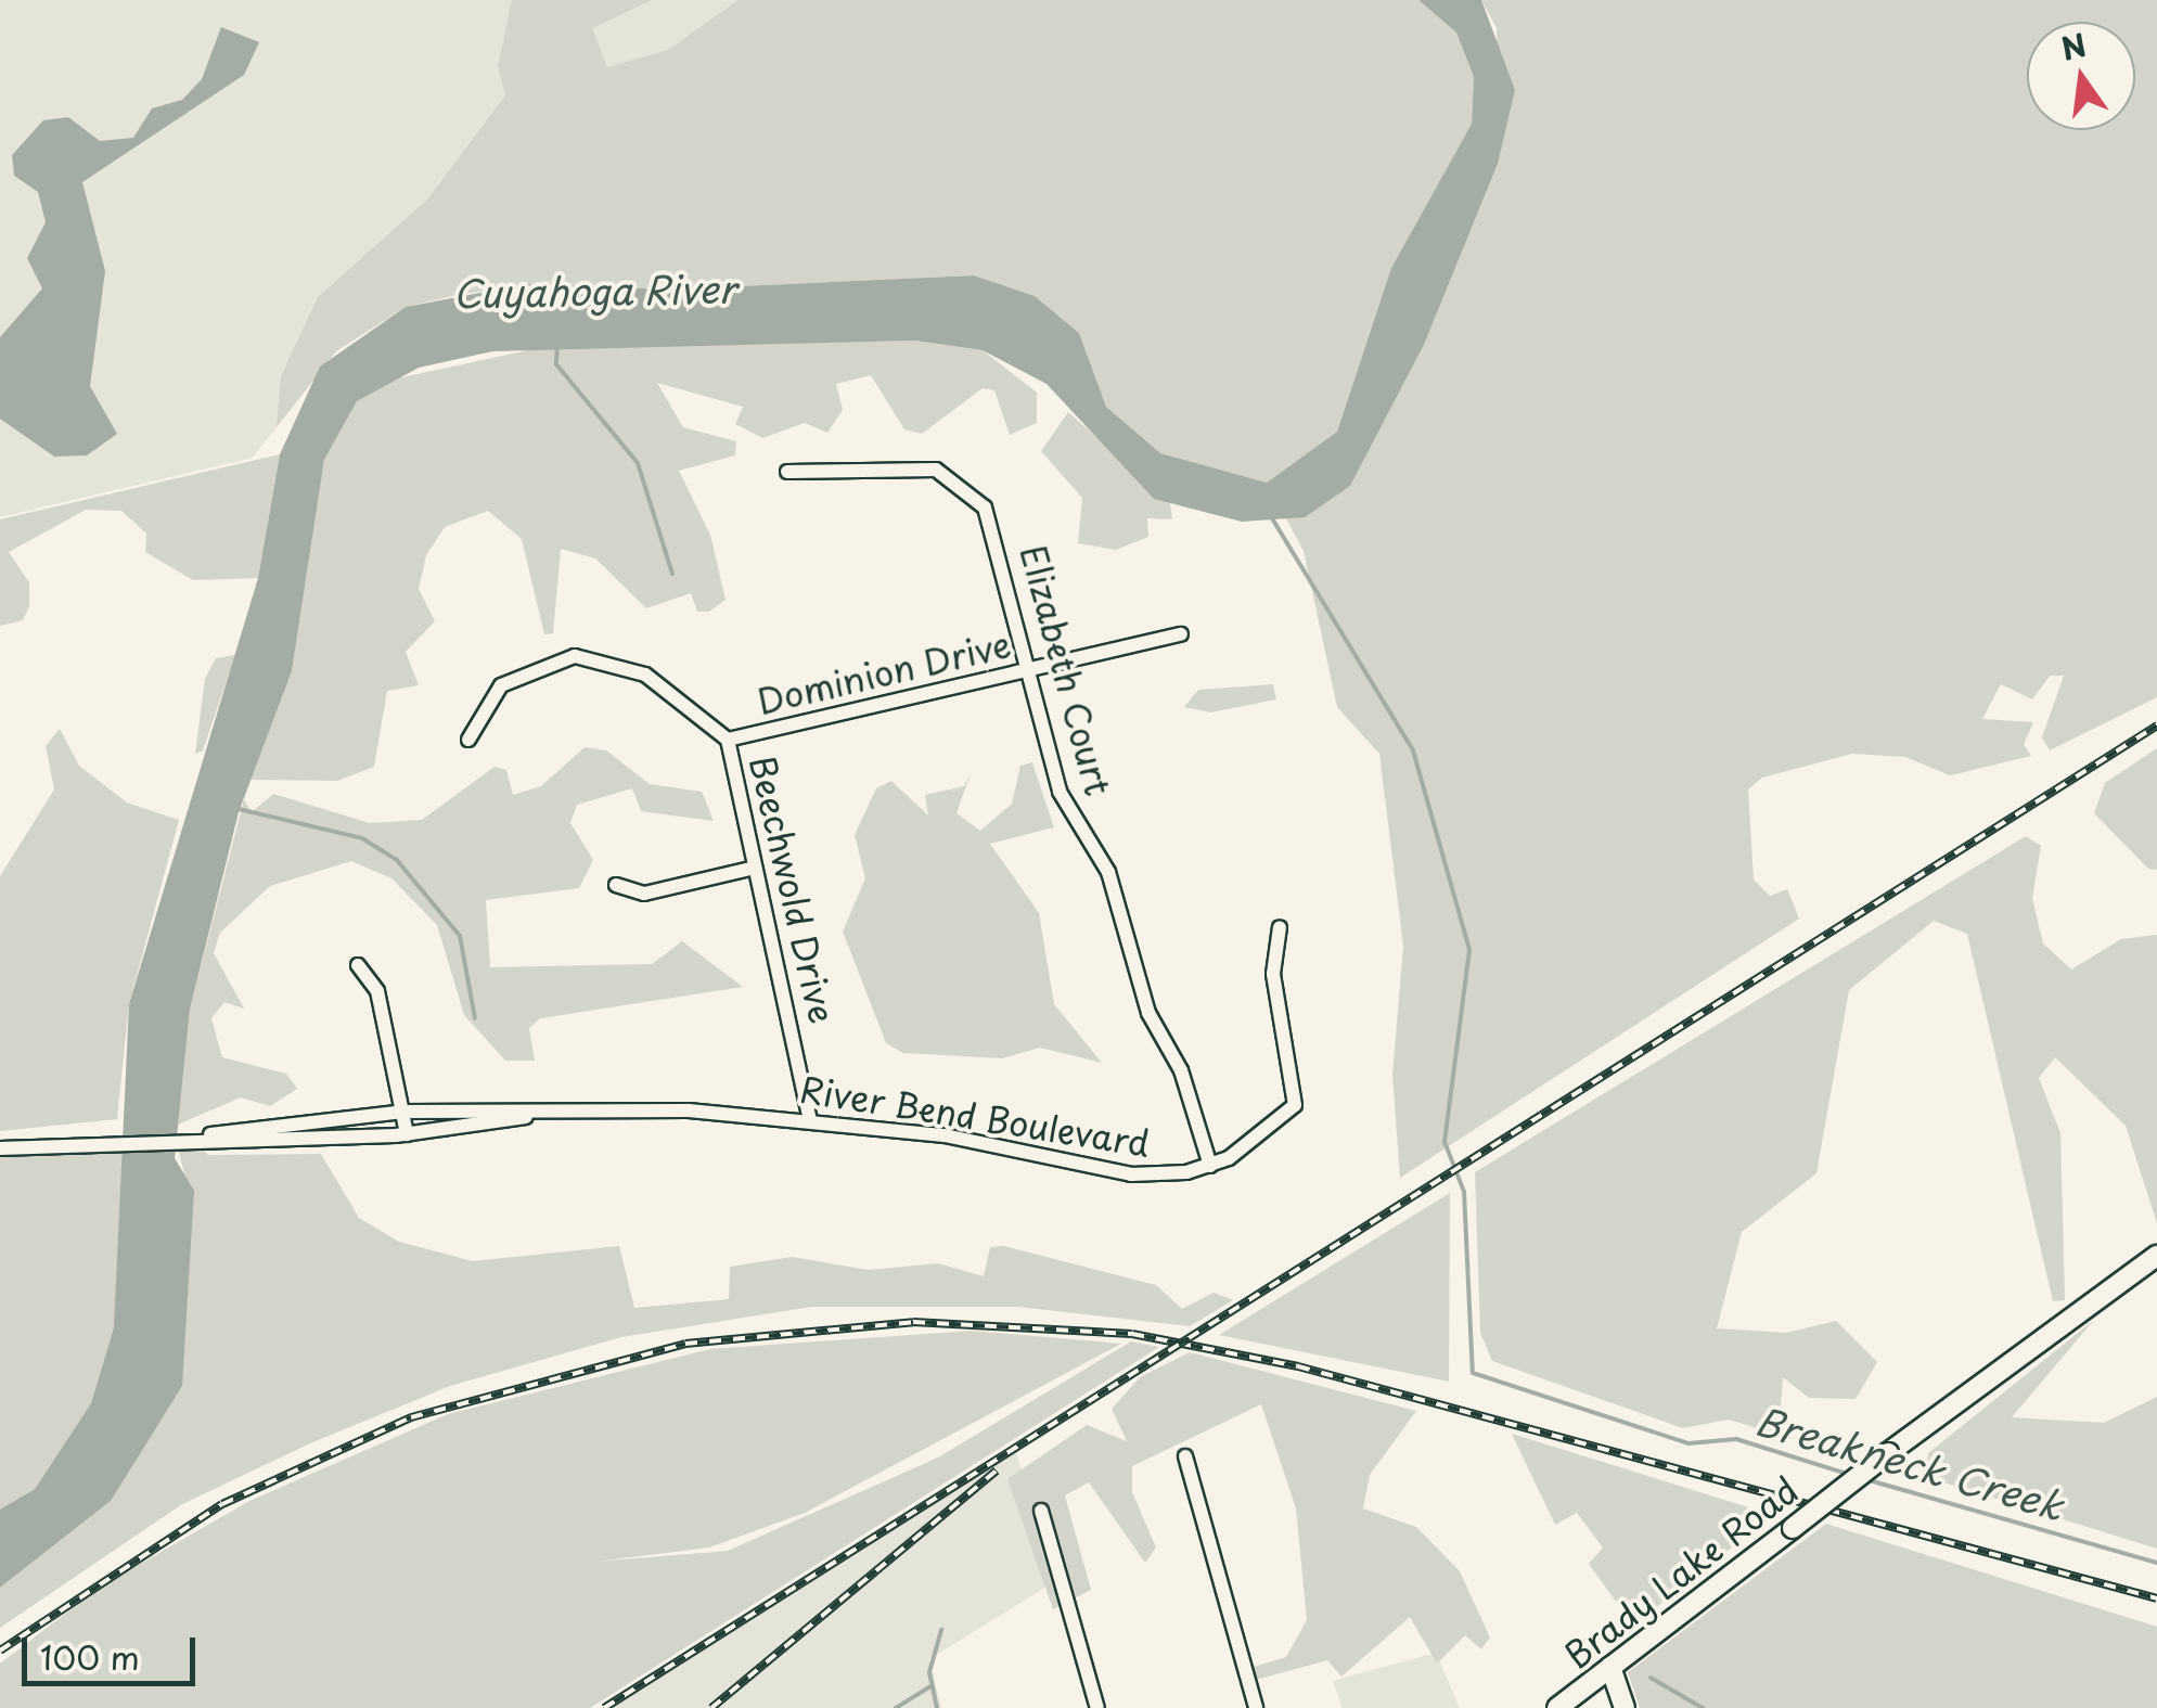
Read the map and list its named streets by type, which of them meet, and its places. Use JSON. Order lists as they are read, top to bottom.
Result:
{
  "streets": {
    "street": [
      "Elizabeth Court",
      "Dominion Drive",
      "Beechwold Drive",
      "River Bend Boulevard",
      "Brady Lake Road"
    ]
  },
  "crossings": [
    ["Elizabeth Court", "Dominion Drive"],
    ["Elizabeth Court", "River Bend Boulevard"],
    ["Dominion Drive", "Beechwold Drive"],
    ["Beechwold Drive", "River Bend Boulevard"]
  ],
  "water": ["Cuyahoga River", "Breakneck Creek"],
  "scale_bar": "100 m",
  "north": "top"
}
